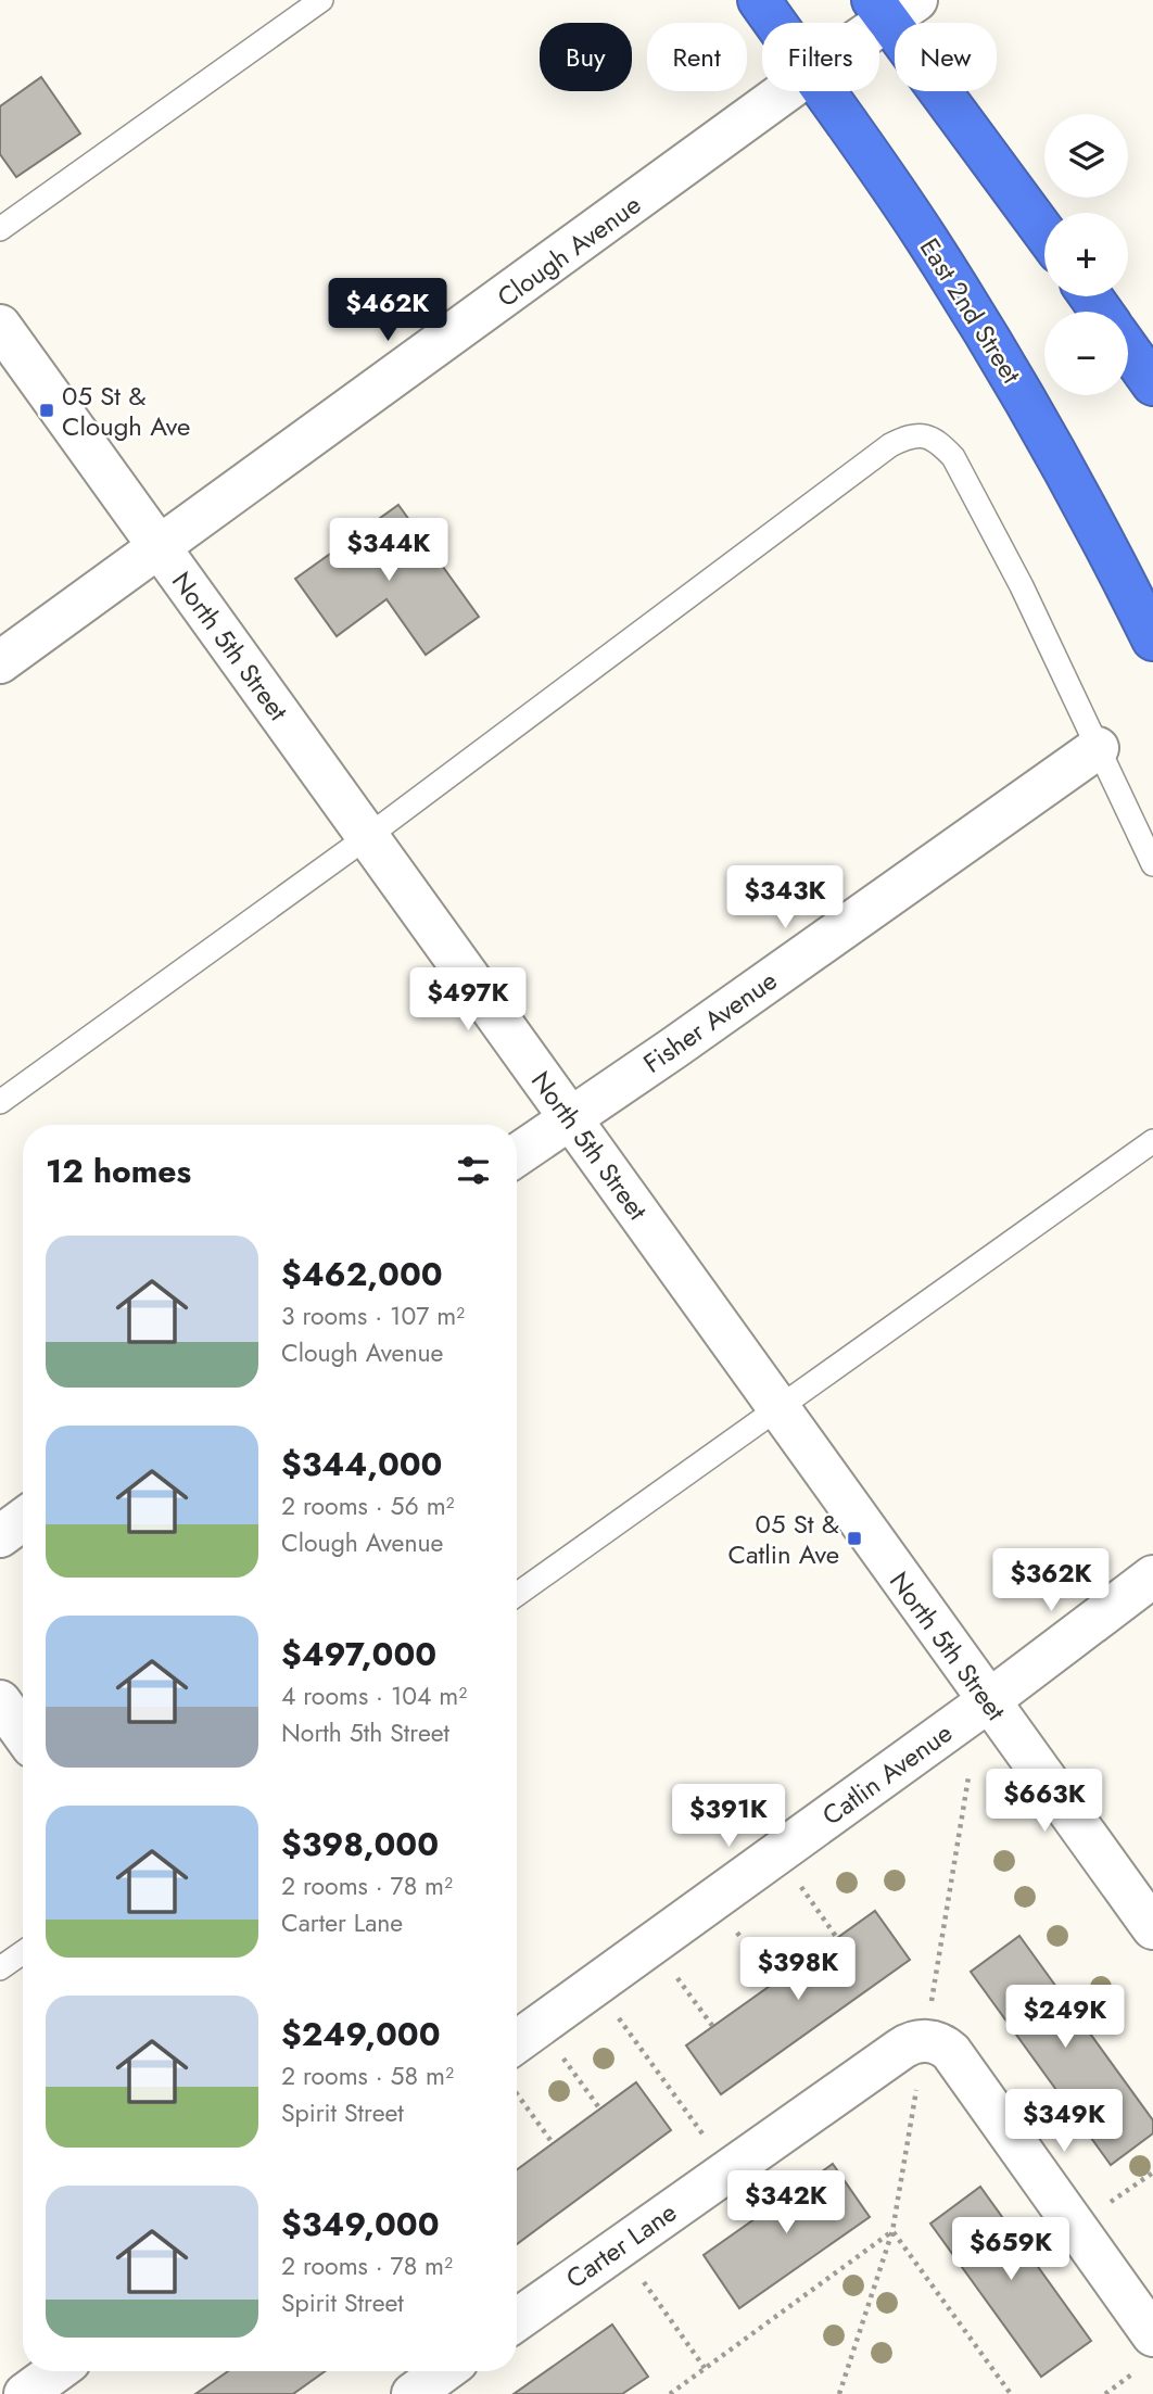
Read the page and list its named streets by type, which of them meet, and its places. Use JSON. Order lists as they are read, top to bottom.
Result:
{
  "streets": {
    "highway": ["East 2nd Street"],
    "street": [
      "Clough Avenue",
      "North 5th Street",
      "Fisher Avenue",
      "Catlin Avenue",
      "Carter Lane"
    ]
  },
  "crossings": [
    ["Clough Avenue", "North 5th Street"],
    ["North 5th Street", "Fisher Avenue"],
    ["North 5th Street", "Catlin Avenue"]
  ],
  "places": {
    "transit": ["05 St & Clough Ave", "05 St & Catlin Ave"]
  },
  "page": {
    "chip": [
      "Buy",
      "Rent",
      "Filters",
      "New"
    ],
    "map_buttons": ["+", "−"],
    "price": [
      "$462K",
      "$344K",
      "$343K",
      "$497K",
      "$362K",
      "$663K",
      "$391K",
      "$398K",
      "$249K",
      "$349K",
      "$342K",
      "$659K"
    ],
    "heading": "12 homes",
    "list": [
      {
        "name": "$462,000",
        "note": "3 rooms · 107 m² · Clough Avenue"
      },
      {
        "name": "$344,000",
        "note": "2 rooms · 56 m² · Clough Avenue"
      },
      {
        "name": "$497,000",
        "note": "4 rooms · 104 m² · North 5th Street"
      },
      {
        "name": "$398,000",
        "note": "2 rooms · 78 m² · Carter Lane"
      },
      {
        "name": "$249,000",
        "note": "2 rooms · 58 m² · Spirit Street"
      },
      {
        "name": "$349,000",
        "note": "2 rooms · 78 m² · Spirit Street"
      }
    ]
  }
}
